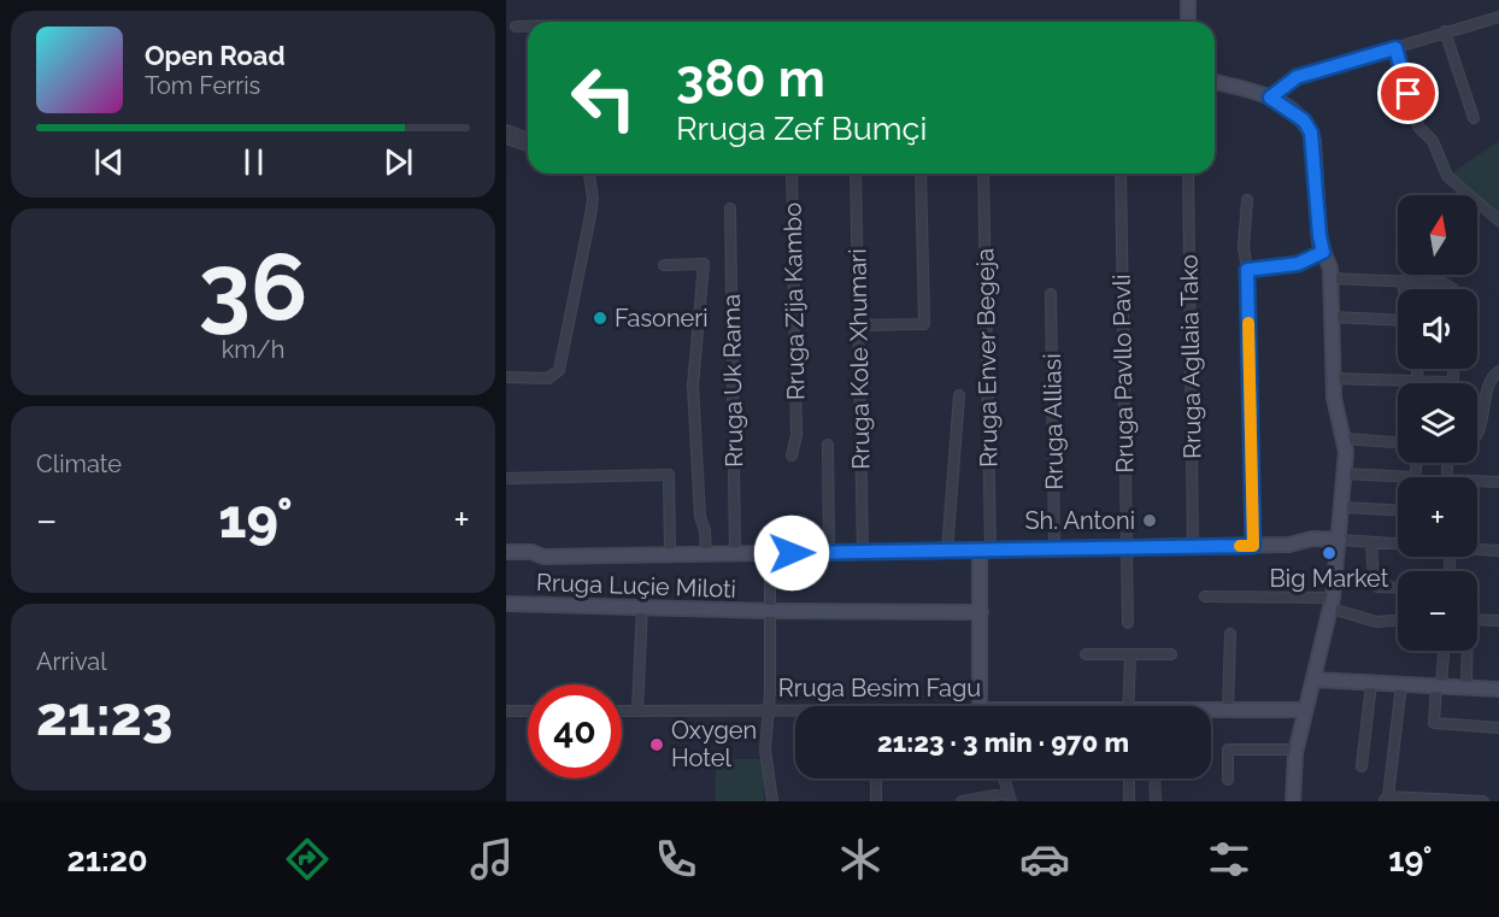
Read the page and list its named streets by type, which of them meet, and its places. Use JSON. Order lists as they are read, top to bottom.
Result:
{
  "streets": {
    "street": [
      "Rruga Zija Kambo",
      "Rruga Agllaia Tako",
      "Rruga Enver Begeja",
      "Rruga Kole Xhumari",
      "Rruga Pavllo Pavli",
      "Rruga Uk Rama",
      "Rruga Alliasi",
      "Rruga Luçie Miloti",
      "Rruga Besim Fagu"
    ]
  },
  "places": [
    "Fasoneri",
    "Sh. Antoni",
    "Big Market",
    "Oxygen Hotel"
  ],
  "north": "top",
  "page": {
    "turn": ["380 m", "Rruga Zef Bumçi"],
    "song": ["Open Road", "Tom Ferris"],
    "map_buttons": ["+", "−"],
    "tile": [
      ["36", "km/h"],
      "Climate",
      ["Arrival", "21:23"]
    ],
    "heat": ["−", "19°", "+"],
    "limit": "40",
    "trip": "21:23 · 3 min · 970 m",
    "tabs": ["21:20", "19°"]
  }
}
